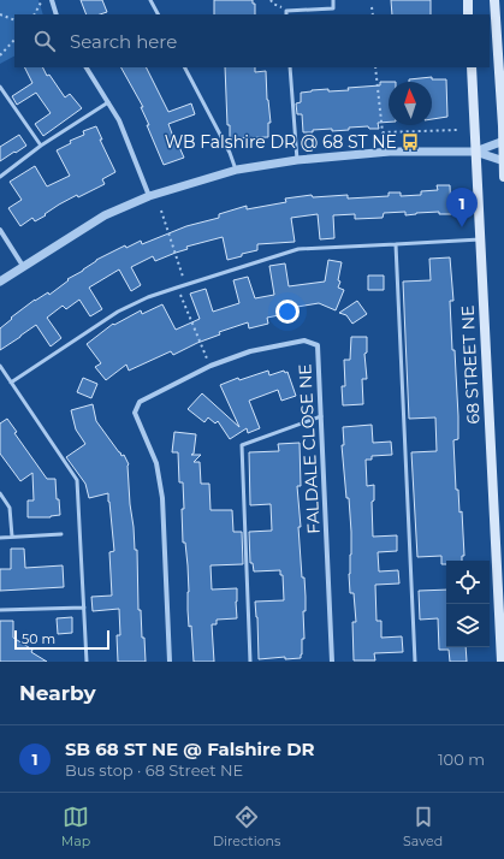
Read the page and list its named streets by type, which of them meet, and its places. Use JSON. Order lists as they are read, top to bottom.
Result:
{
  "streets": {
    "main road": ["68 STREET NE"],
    "street": ["FALDALE CLOSE NE"]
  },
  "places": {
    "bus stop": ["WB Falshire DR @ 68 ST NE"]
  },
  "scale_bar": "50 m",
  "north": "top",
  "page": {
    "search": "Search here",
    "pins": "1",
    "scale": "50 m",
    "heading": "Nearby",
    "list": [
      {
        "mark": "1",
        "name": "SB 68 ST NE @ Falshire DR",
        "note": "Bus stop · 68 Street NE",
        "value": "100 m"
      }
    ],
    "nav": ["Map", "Directions", "Saved"]
  }
}
